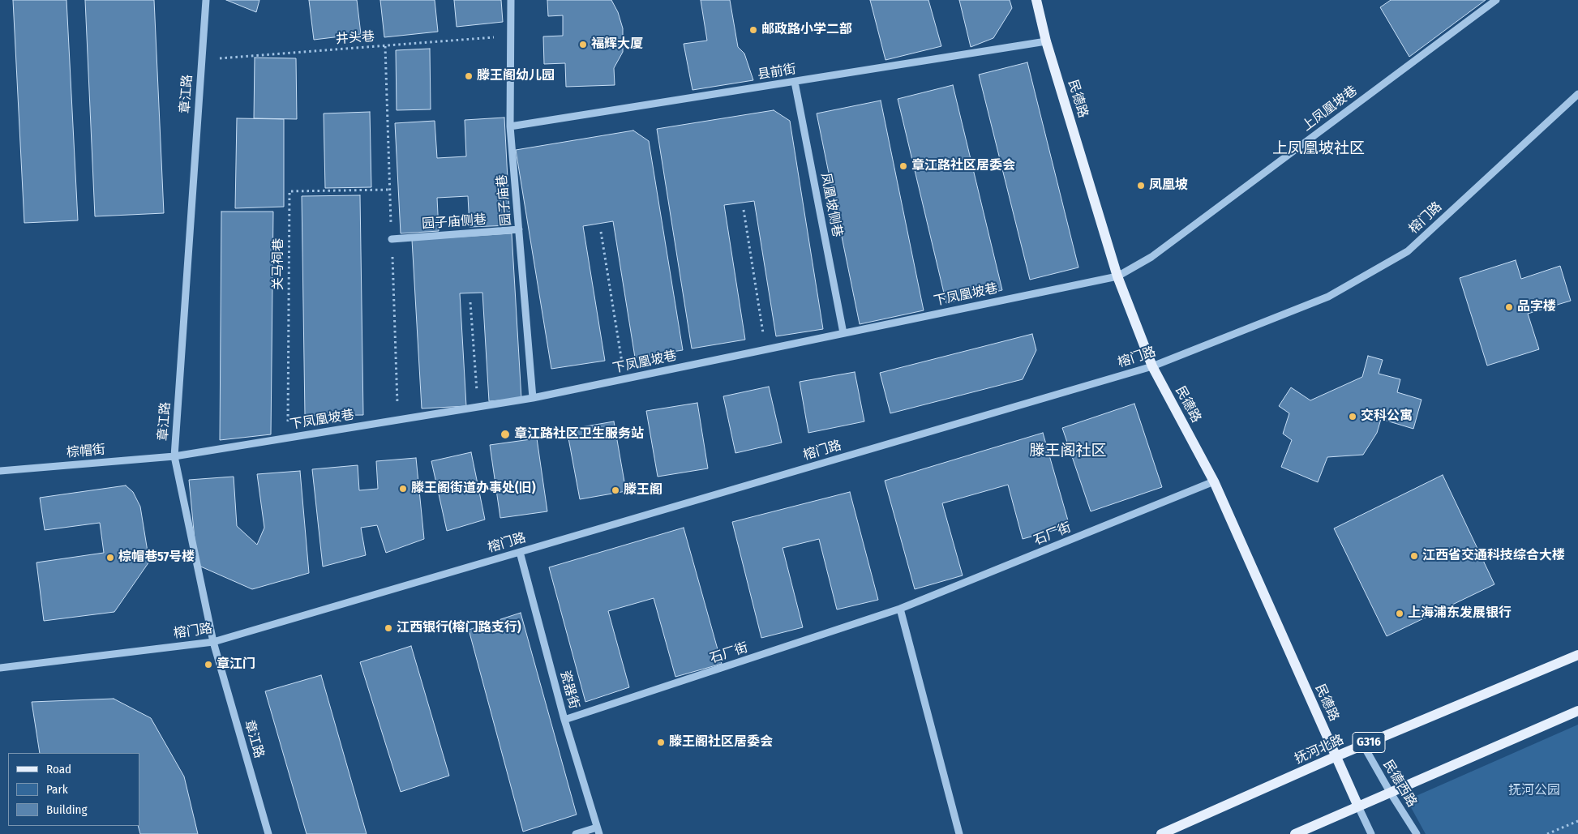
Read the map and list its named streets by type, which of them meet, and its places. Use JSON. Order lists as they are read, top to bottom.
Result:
{
  "streets": {
    "main road": ["民德路", "G316", "抚河北路"],
    "street": [
      "县前街",
      "章江路",
      "上凤凰坡巷",
      "园子庙巷",
      "凤凰坡侧巷",
      "榕门路",
      "园子庙侧巷",
      "下凤凰坡巷",
      "棕帽街",
      "石厂街",
      "瓷器街",
      "民德西路"
    ],
    "path": ["井头巷", "关马祠巷"]
  },
  "crossings": [
    ["井头巷", "章江路"],
    ["井头巷", "园子庙巷"],
    ["县前街", "民德路"],
    ["县前街", "园子庙巷"],
    ["县前街", "凤凰坡侧巷"],
    ["章江路", "榕门路"],
    ["章江路", "下凤凰坡巷"],
    ["章江路", "棕帽街"],
    ["民德路", "上凤凰坡巷"],
    ["民德路", "榕门路"],
    ["民德路", "下凤凰坡巷"],
    ["民德路", "石厂街"],
    ["民德路", "抚河北路"],
    ["上凤凰坡巷", "下凤凰坡巷"],
    ["园子庙巷", "园子庙侧巷"],
    ["园子庙巷", "下凤凰坡巷"],
    ["凤凰坡侧巷", "下凤凰坡巷"],
    ["榕门路", "瓷器街"],
    ["关马祠巷", "下凤凰坡巷"],
    ["下凤凰坡巷", "棕帽街"],
    ["石厂街", "瓷器街"],
    ["抚河北路", "民德西路"]
  ],
  "districts": ["上凤凰坡社区", "滕王阁社区"],
  "parks": ["抚河公园"],
  "places": [
    "邮政路小学二部",
    "福辉大厦",
    "滕王阁幼儿园",
    "章江路社区居委会",
    "凤凰坡",
    "品字楼",
    "交科公寓",
    "章江路社区卫生服务站",
    "滕王阁街道办事处(旧)",
    "滕王阁",
    "江西省交通科技综合大楼",
    "棕帽巷57号楼",
    "上海浦东发展银行",
    "江西银行(榕门路支行)",
    "章江门",
    "滕王阁社区居委会"
  ],
  "legend": ["Road", "Park", "Building"]
}
